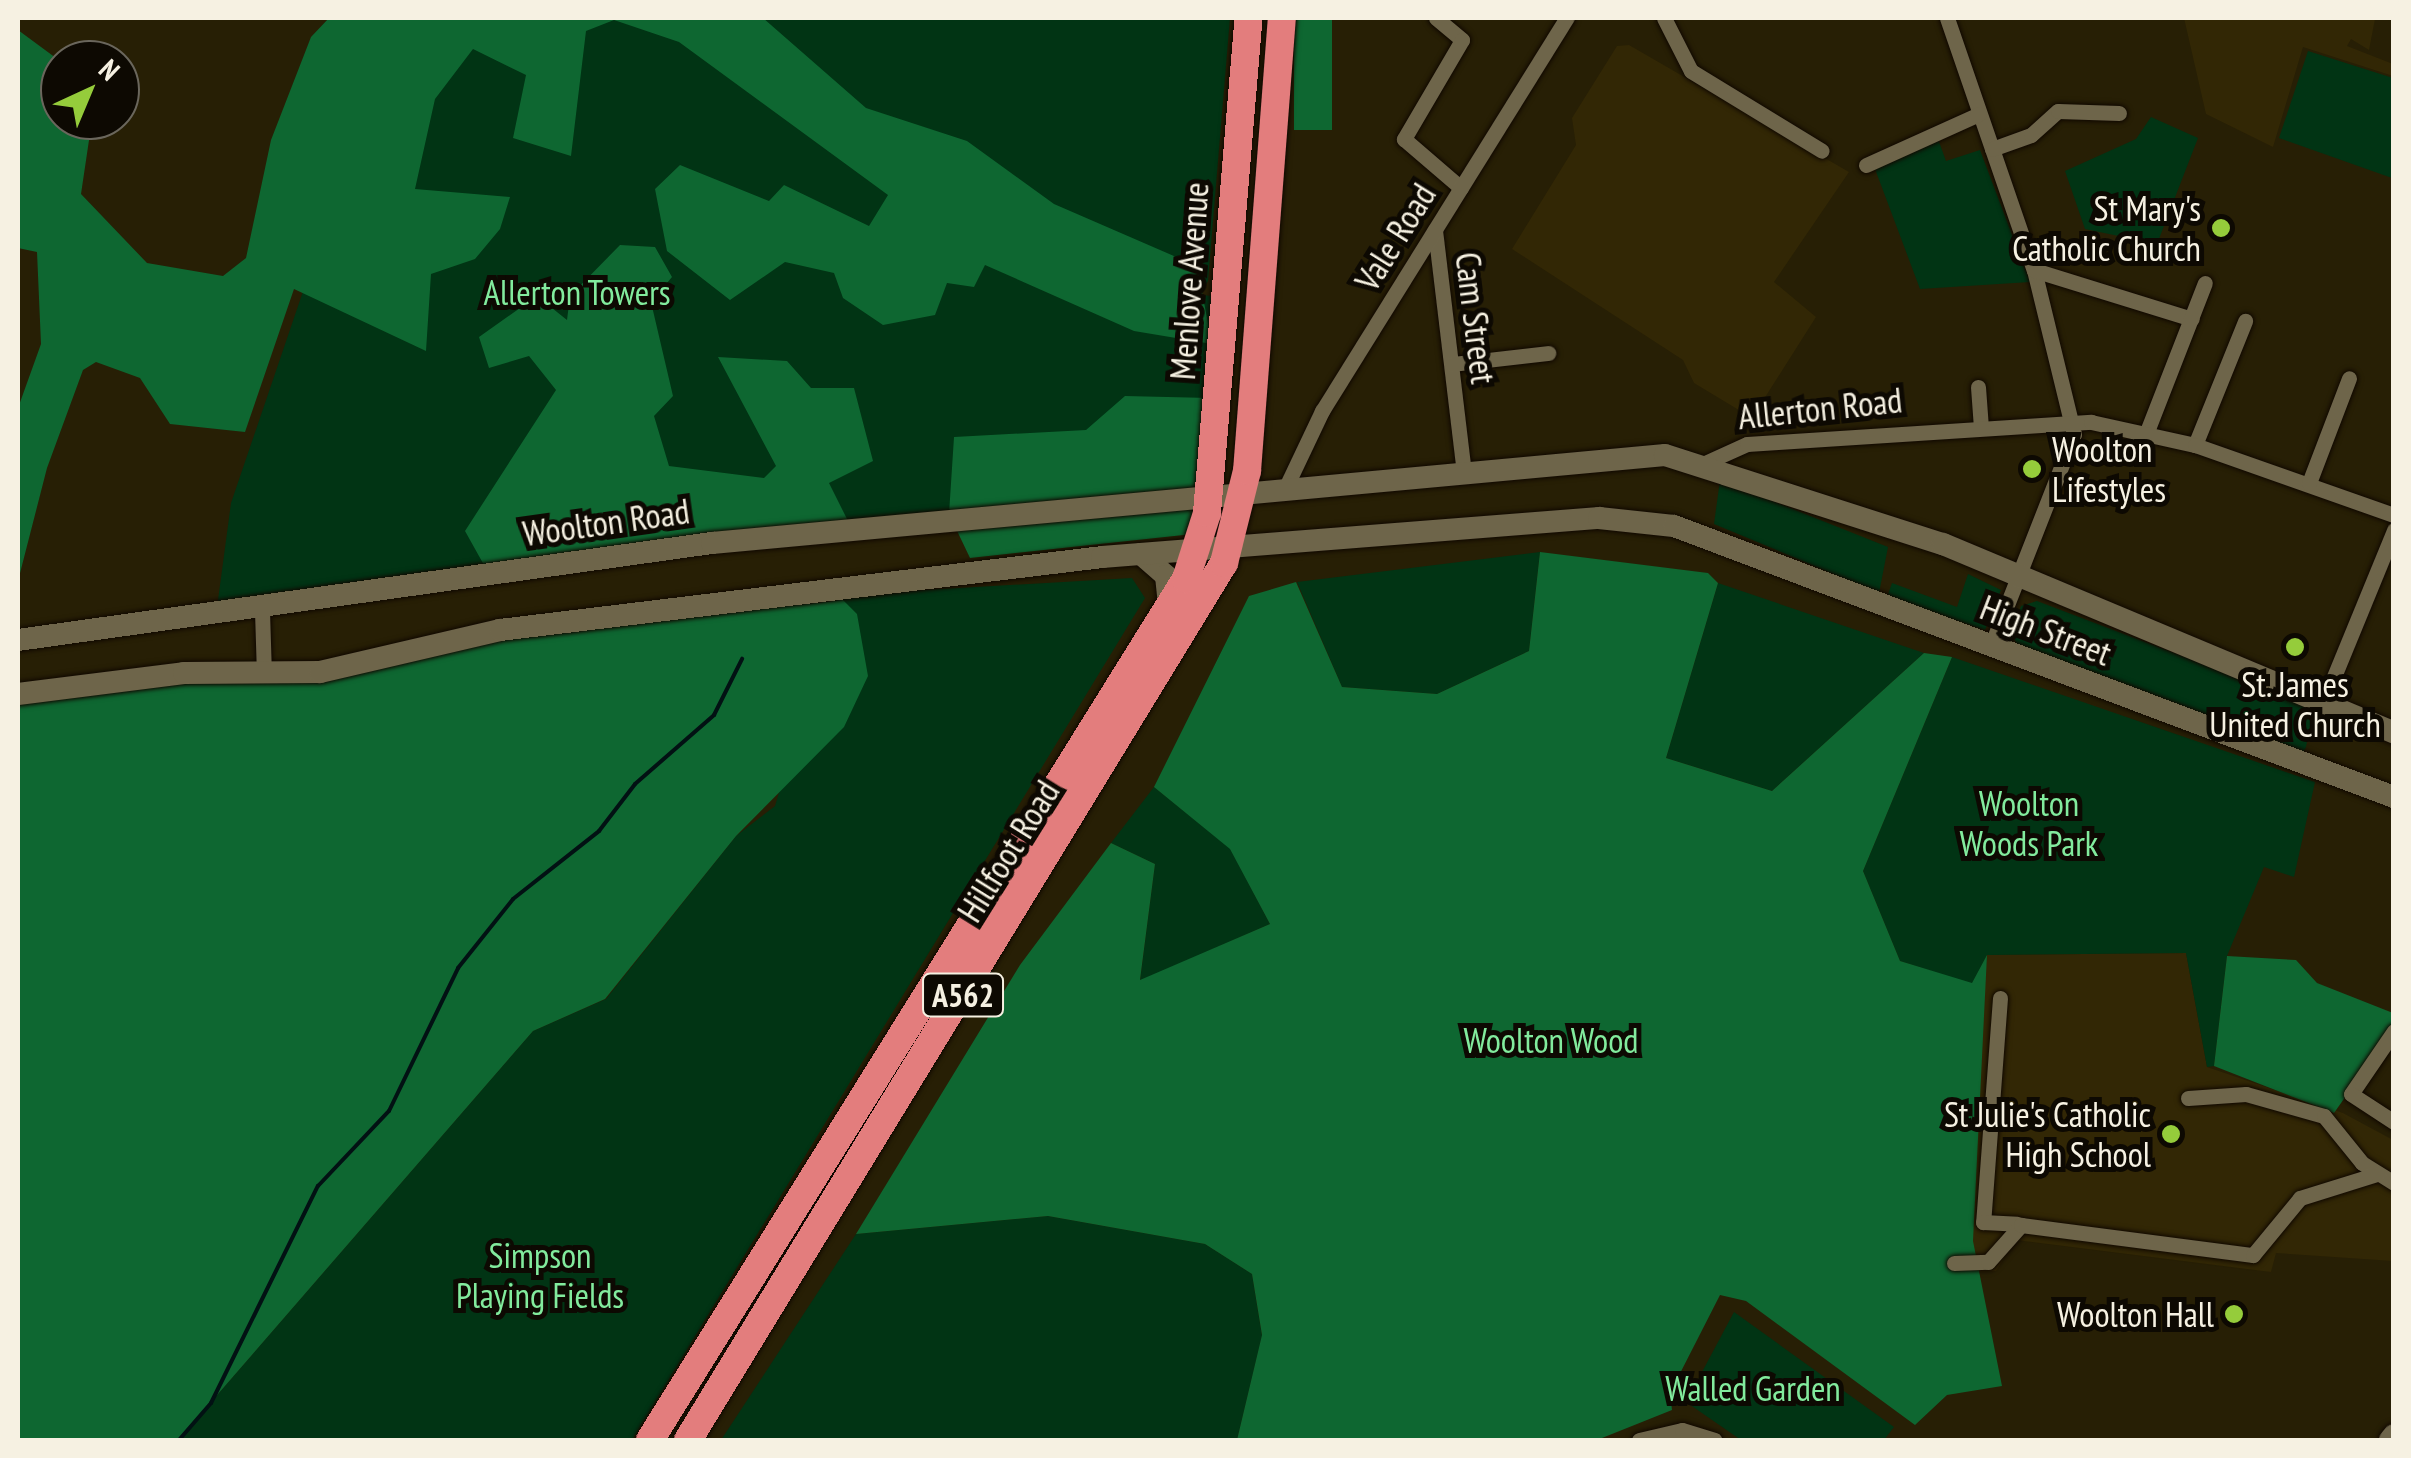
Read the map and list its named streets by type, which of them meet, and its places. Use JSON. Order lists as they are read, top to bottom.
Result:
{
  "streets": {
    "highway": ["Menlove Avenue", "Hillfoot Road", "A562"],
    "main road": ["Allerton Road", "Woolton Road", "High Street"],
    "street": ["Vale Road", "Cam Street"]
  },
  "crossings": [
    ["Vale Road", "Cam Street"],
    ["Vale Road", "Allerton Road"],
    ["Menlove Avenue", "Allerton Road"],
    ["Menlove Avenue", "Woolton Road"],
    ["Menlove Avenue", "Hillfoot Road"],
    ["Cam Street", "Allerton Road"],
    ["Allerton Road", "Woolton Road"],
    ["Allerton Road", "High Street"],
    ["Allerton Road", "Hillfoot Road"],
    ["Woolton Road", "Hillfoot Road"],
    ["High Street", "Hillfoot Road"]
  ],
  "parks": [
    "Allerton Towers",
    "Woolton Woods Park",
    "Woolton Wood",
    "Simpson Playing Fields",
    "Walled Garden"
  ],
  "places": [
    "St Mary's Catholic Church",
    "Woolton Lifestyles",
    "St. James United Church",
    "St Julie's Catholic High School",
    "Woolton Hall"
  ],
  "north": "top right"
}
